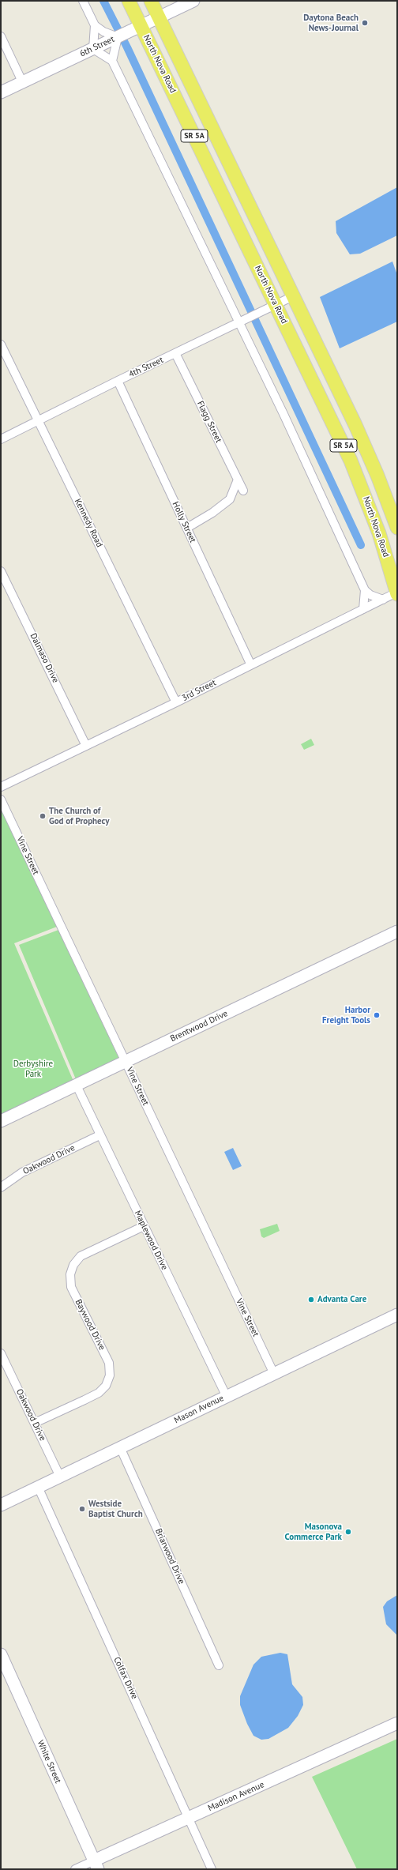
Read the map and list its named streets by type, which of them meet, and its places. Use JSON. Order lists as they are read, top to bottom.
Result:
{
  "streets": {
    "main road": ["North Nova Road", "SR 5A"],
    "street": [
      "6th Street",
      "4th Street",
      "Flagg Street",
      "Holly Street",
      "Kennedy Road",
      "Dalmaso Drive",
      "3rd Street",
      "Vine Street",
      "Brentwood Drive",
      "Oakwood Drive",
      "Maplewood Drive",
      "Baywood Drive",
      "Mason Avenue",
      "Briarwood Drive",
      "Colfax Drive",
      "White Street",
      "Madison Avenue"
    ]
  },
  "crossings": [
    ["6th Street", "North Nova Road"],
    ["6th Street", "SR 5A"],
    ["North Nova Road", "4th Street"],
    ["North Nova Road", "3rd Street"],
    ["SR 5A", "4th Street"],
    ["4th Street", "Flagg Street"],
    ["4th Street", "Holly Street"],
    ["4th Street", "Kennedy Road"],
    ["Holly Street", "3rd Street"],
    ["Kennedy Road", "3rd Street"],
    ["Dalmaso Drive", "3rd Street"],
    ["Vine Street", "Brentwood Drive"],
    ["Vine Street", "Mason Avenue"],
    ["Brentwood Drive", "Maplewood Drive"],
    ["Oakwood Drive", "Maplewood Drive"],
    ["Oakwood Drive", "Baywood Drive"],
    ["Oakwood Drive", "Mason Avenue"],
    ["Maplewood Drive", "Baywood Drive"],
    ["Maplewood Drive", "Mason Avenue"],
    ["Mason Avenue", "Briarwood Drive"],
    ["Mason Avenue", "Colfax Drive"],
    ["Colfax Drive", "Madison Avenue"],
    ["White Street", "Madison Avenue"]
  ],
  "parks": ["Derbyshire Park"],
  "places": [
    "Daytona Beach News-Journal",
    "The Church of God of Prophecy",
    "Harbor Freight Tools",
    "Advanta Care",
    "Westside Baptist Church",
    "Masonova Commerce Park"
  ]
}
